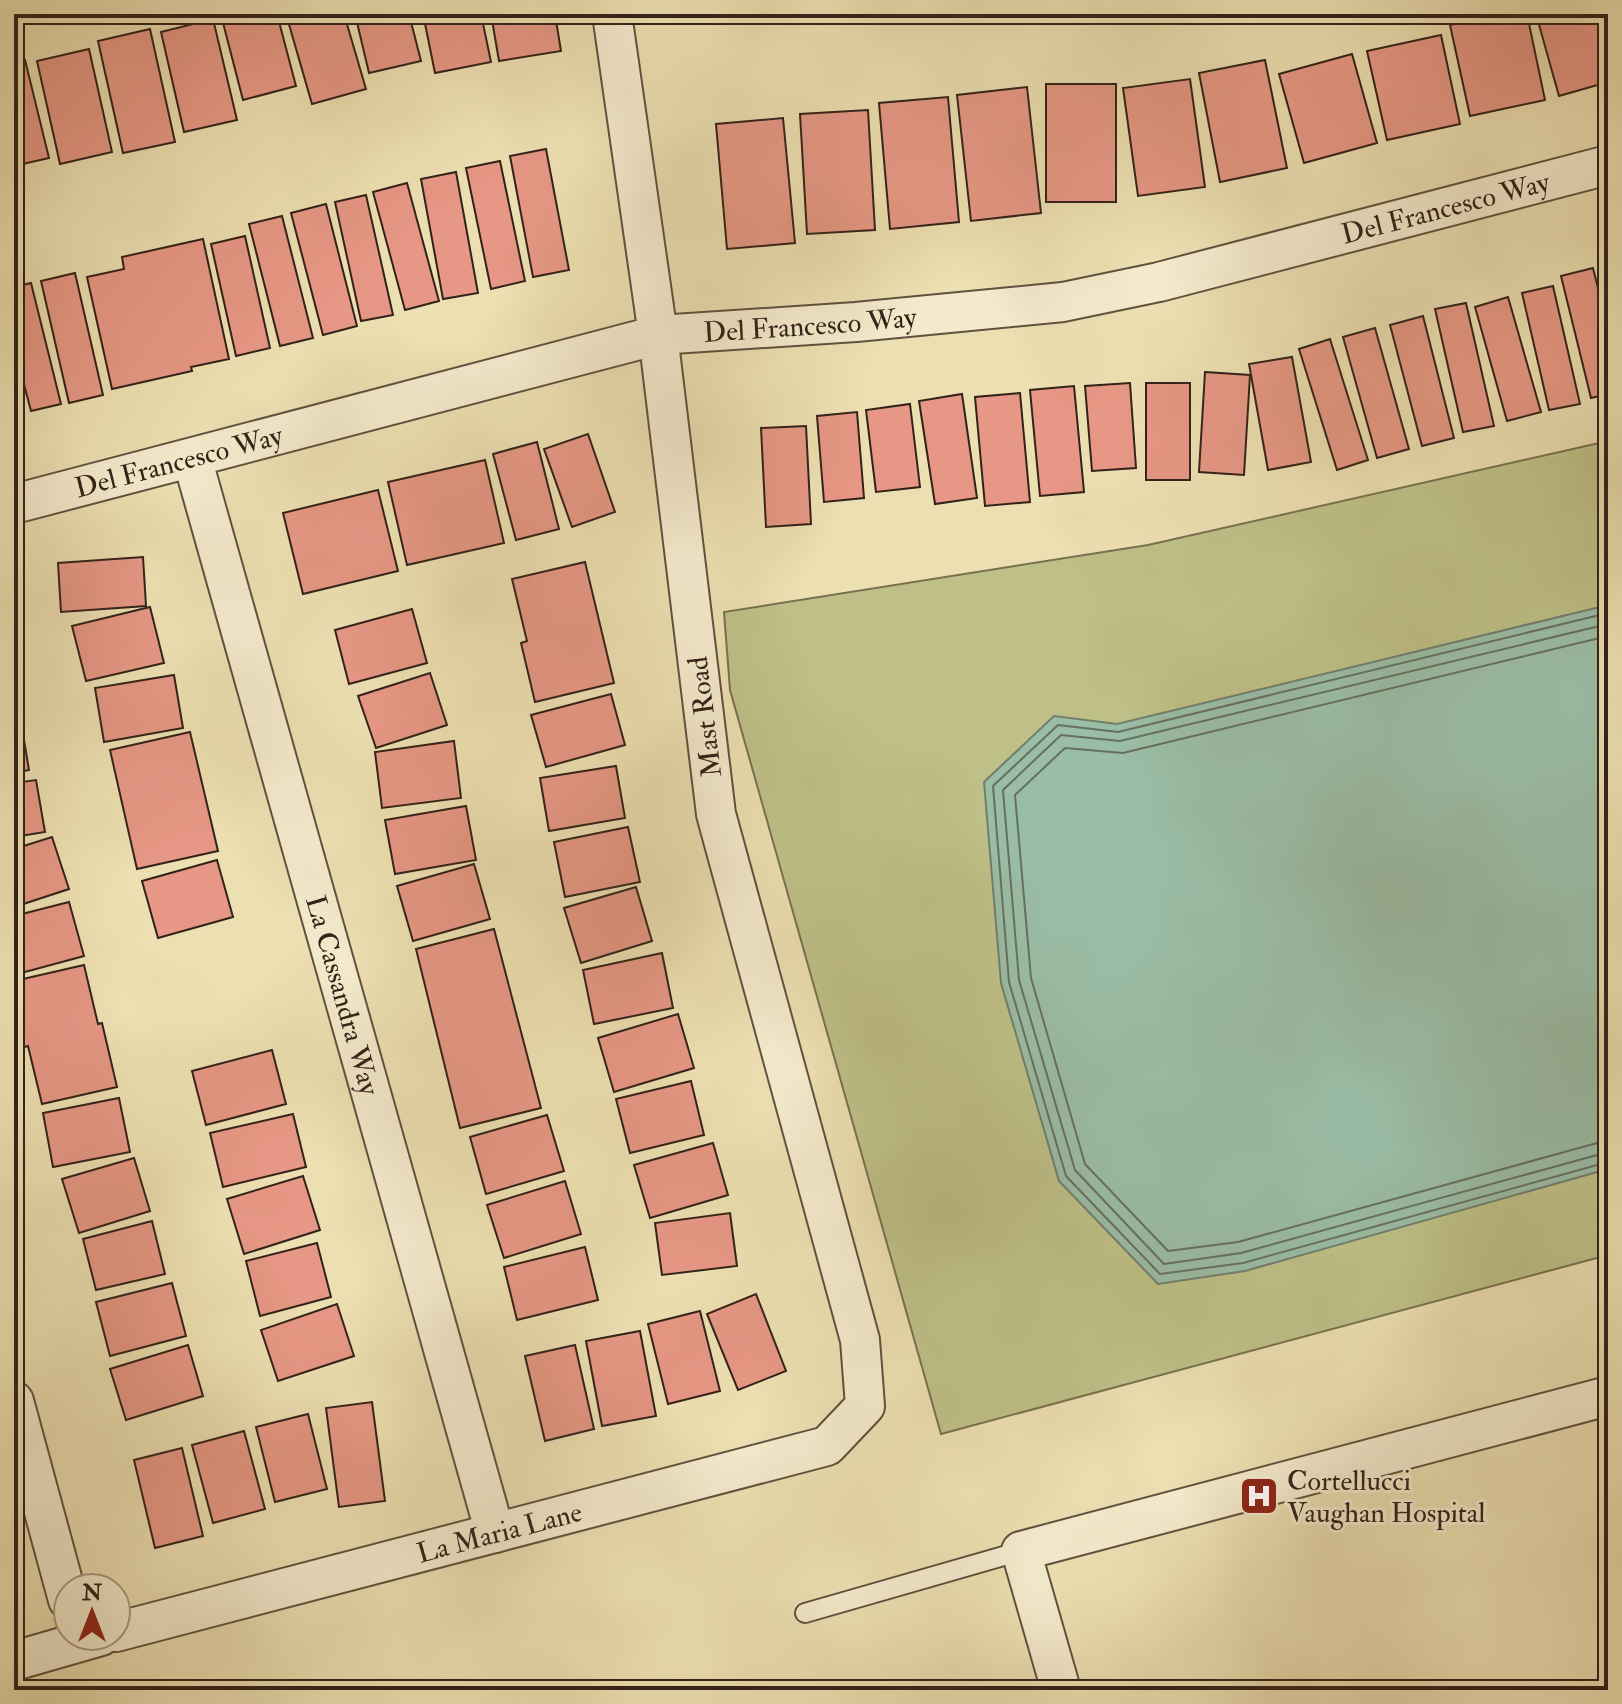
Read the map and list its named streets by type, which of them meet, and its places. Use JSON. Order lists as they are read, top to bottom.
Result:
{
  "streets": {
    "street": [
      "Del Francesco Way",
      "Mast Road",
      "La Cassandra Way",
      "La Maria Lane"
    ]
  },
  "crossings": [
    ["Del Francesco Way", "Mast Road"],
    ["Del Francesco Way", "La Cassandra Way"],
    ["Mast Road", "La Maria Lane"],
    ["La Cassandra Way", "La Maria Lane"]
  ],
  "places": {
    "hospital": ["Cortellucci Vaughan Hospital"]
  },
  "north": "top"
}
